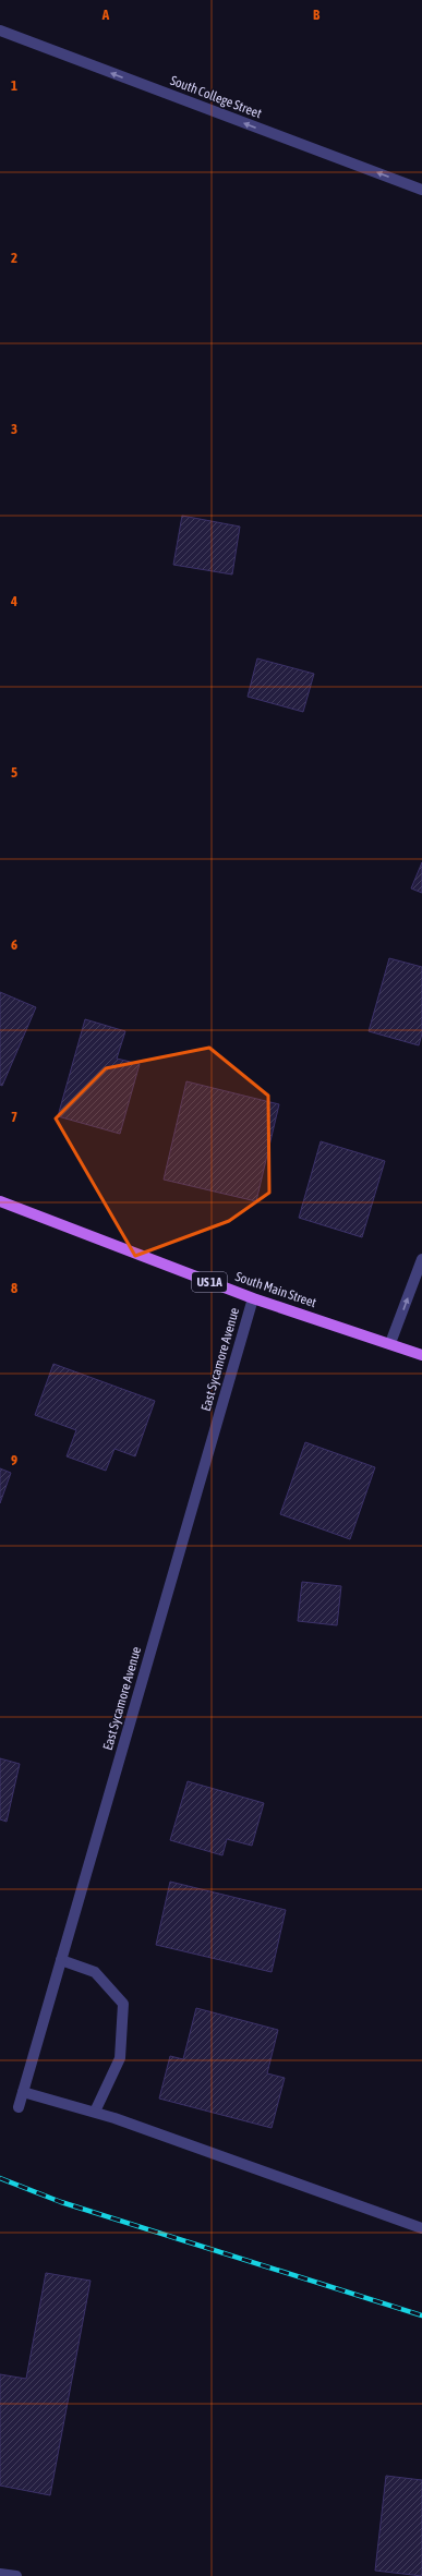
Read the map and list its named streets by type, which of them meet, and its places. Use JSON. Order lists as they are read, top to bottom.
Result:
{
  "streets": {
    "main road": ["US 1A", "South Main Street"],
    "street": ["South College Street", "East Sycamore Avenue"]
  },
  "crossings": [
    ["South Main Street", "East Sycamore Avenue"]
  ],
  "one_way": ["South College Street"],
  "grid": {
    "columns": ["A", "B"],
    "rows": [
      "1",
      "2",
      "3",
      "4",
      "5",
      "6",
      "7",
      "8",
      "9"
    ]
  }
}
